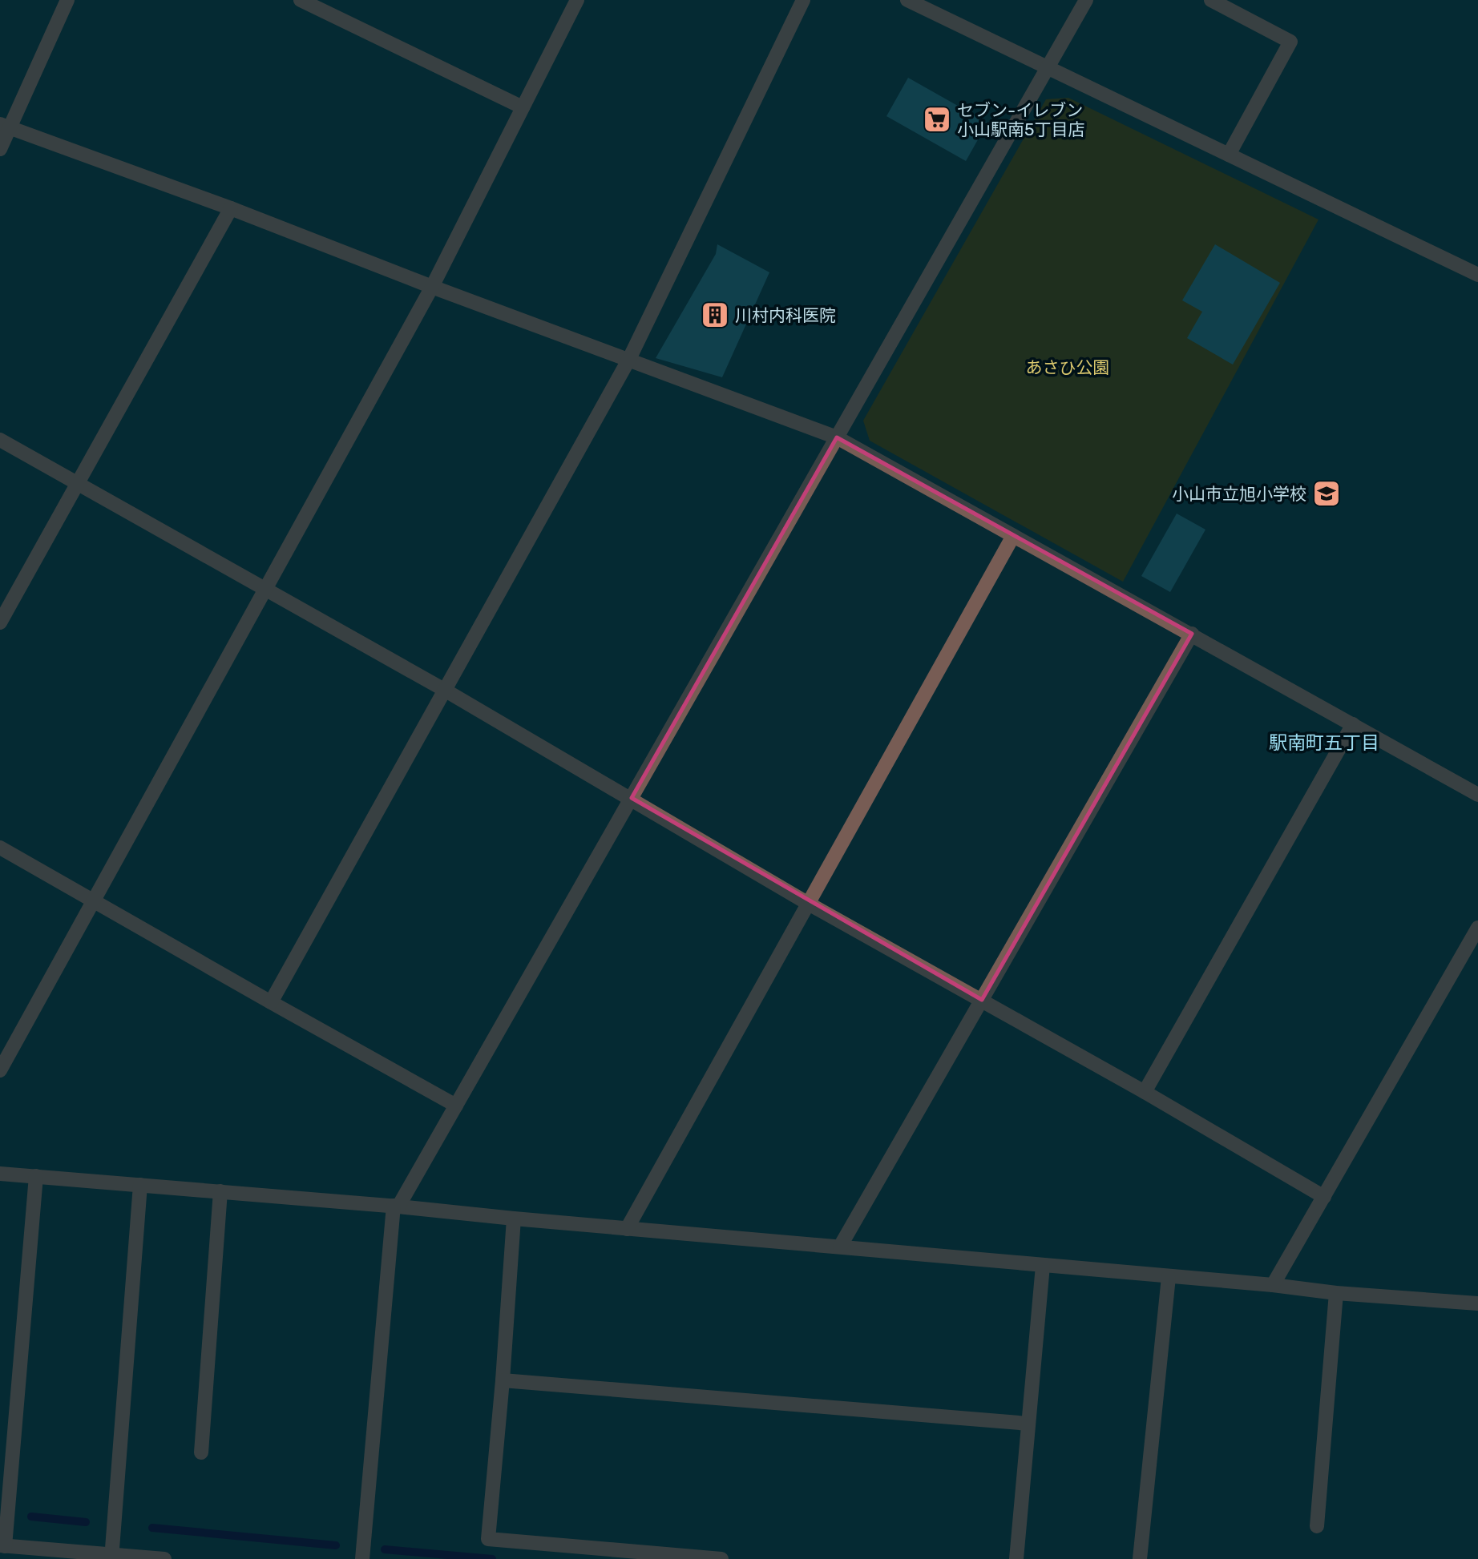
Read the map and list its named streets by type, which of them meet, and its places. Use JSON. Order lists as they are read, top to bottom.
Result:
{
  "districts": ["駅南町五丁目"],
  "parks": ["あさひ公園"],
  "places": {
    "supermarket": ["セブン-イレブン 小山駅南5丁目店"],
    "building": ["川村内科医院"],
    "school or university": ["小山市立旭小学校"]
  }
}
